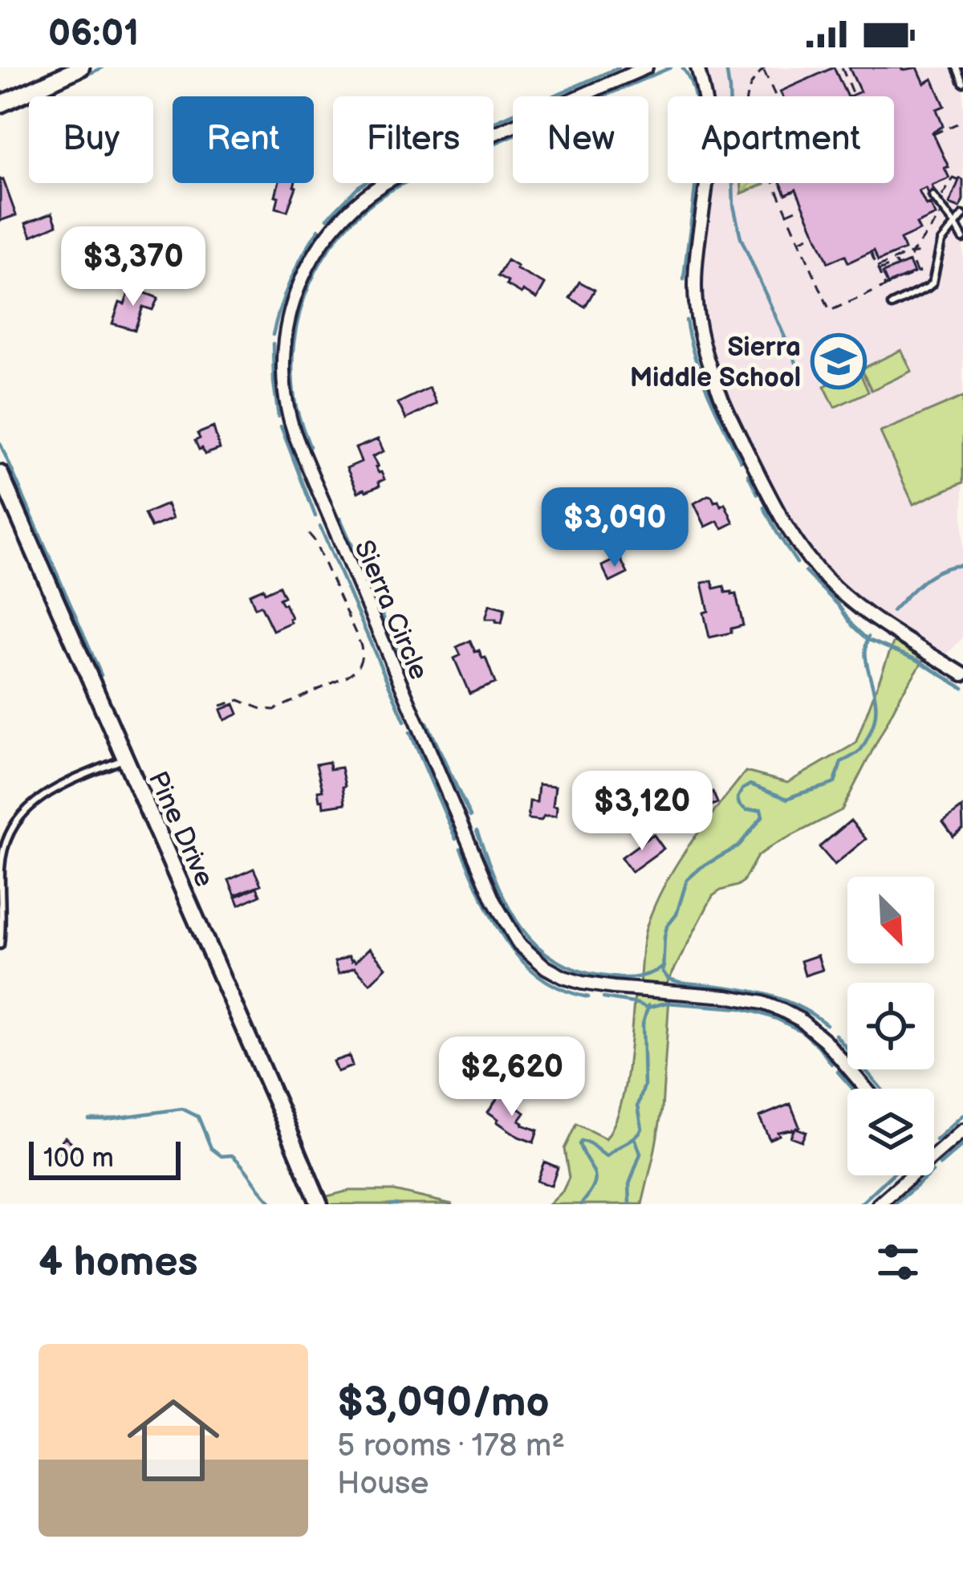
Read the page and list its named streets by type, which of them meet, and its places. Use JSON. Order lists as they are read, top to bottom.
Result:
{
  "streets": {
    "main road": ["Pine Drive"],
    "street": ["Sierra Circle"]
  },
  "places": {
    "school or university": ["Sierra Middle School"]
  },
  "scale_bar": "100 m",
  "north": "bottom right",
  "page": {
    "status": "06:01",
    "chip": [
      "Buy",
      "Rent",
      "Filters",
      "New",
      "Apartment"
    ],
    "price": [
      "$3,370",
      "$3,090",
      "$3,120",
      "$2,620"
    ],
    "scale": "100 m",
    "heading": "4 homes",
    "list": [
      {
        "name": "$3,090/mo",
        "note": "5 rooms · 178 m² · House"
      }
    ]
  }
}
